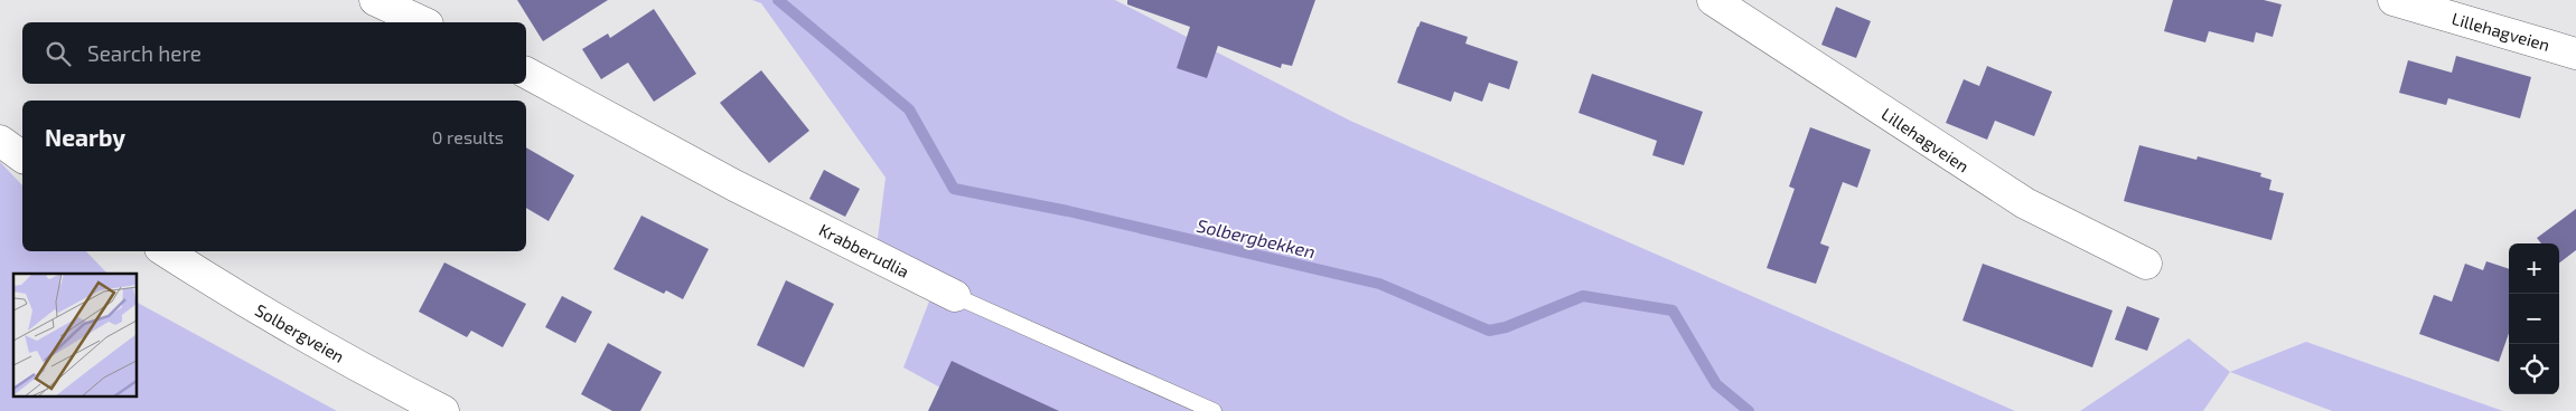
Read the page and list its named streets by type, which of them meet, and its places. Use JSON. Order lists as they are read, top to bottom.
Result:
{
  "streets": {
    "street": ["Lillehagveien", "Krabberudlia", "Solbergveien"]
  },
  "water": ["Solbergbekken"],
  "page": {
    "search": "Search here",
    "heading": ["Nearby", "0 results"],
    "map_buttons": ["+", "−"]
  }
}
